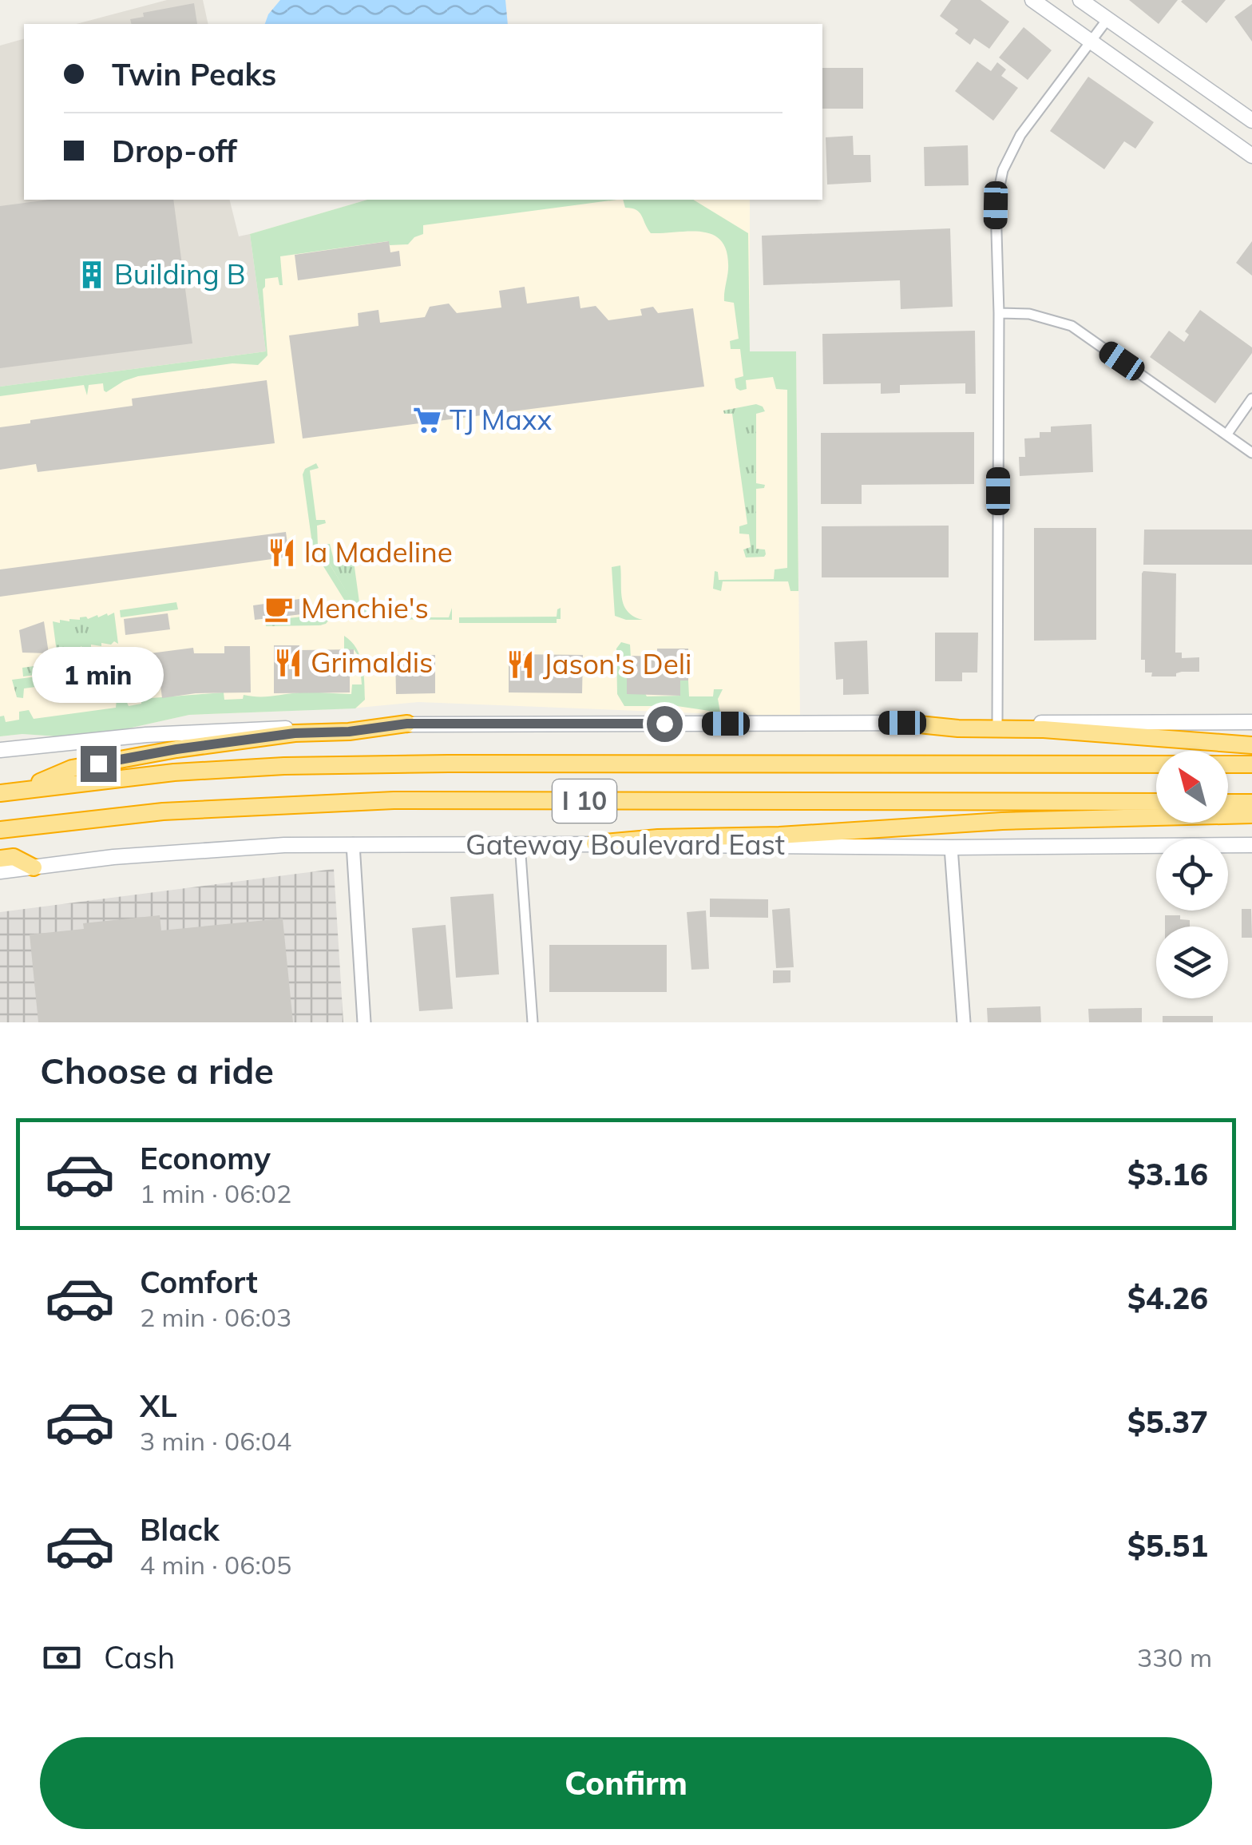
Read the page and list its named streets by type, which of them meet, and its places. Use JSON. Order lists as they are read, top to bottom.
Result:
{
  "streets": {
    "highway": ["I 10"],
    "main road": ["Gateway Boulevard East"]
  },
  "places": {
    "building": ["Building B"],
    "supermarket": ["TJ Maxx"],
    "restaurant": ["la Madeline", "Grimaldis", "Jason's Deli"],
    "cafe": ["Menchie's"]
  },
  "north": "top left",
  "page": {
    "banner": ["Twin Peaks", "Drop-off"],
    "bubble": "1 min",
    "heading": "Choose a ride",
    "list": [
      {
        "name": "Economy",
        "note": "1 min · 06:02",
        "value": "$3.16"
      },
      {
        "name": "Comfort",
        "note": "2 min · 06:03",
        "value": "$4.26"
      },
      {
        "name": "XL",
        "note": "3 min · 06:04",
        "value": "$5.37"
      },
      {
        "name": "Black",
        "note": "4 min · 06:05",
        "value": "$5.51"
      }
    ],
    "pay": ["Cash", "330 m"],
    "buttons": "Confirm"
  }
}
